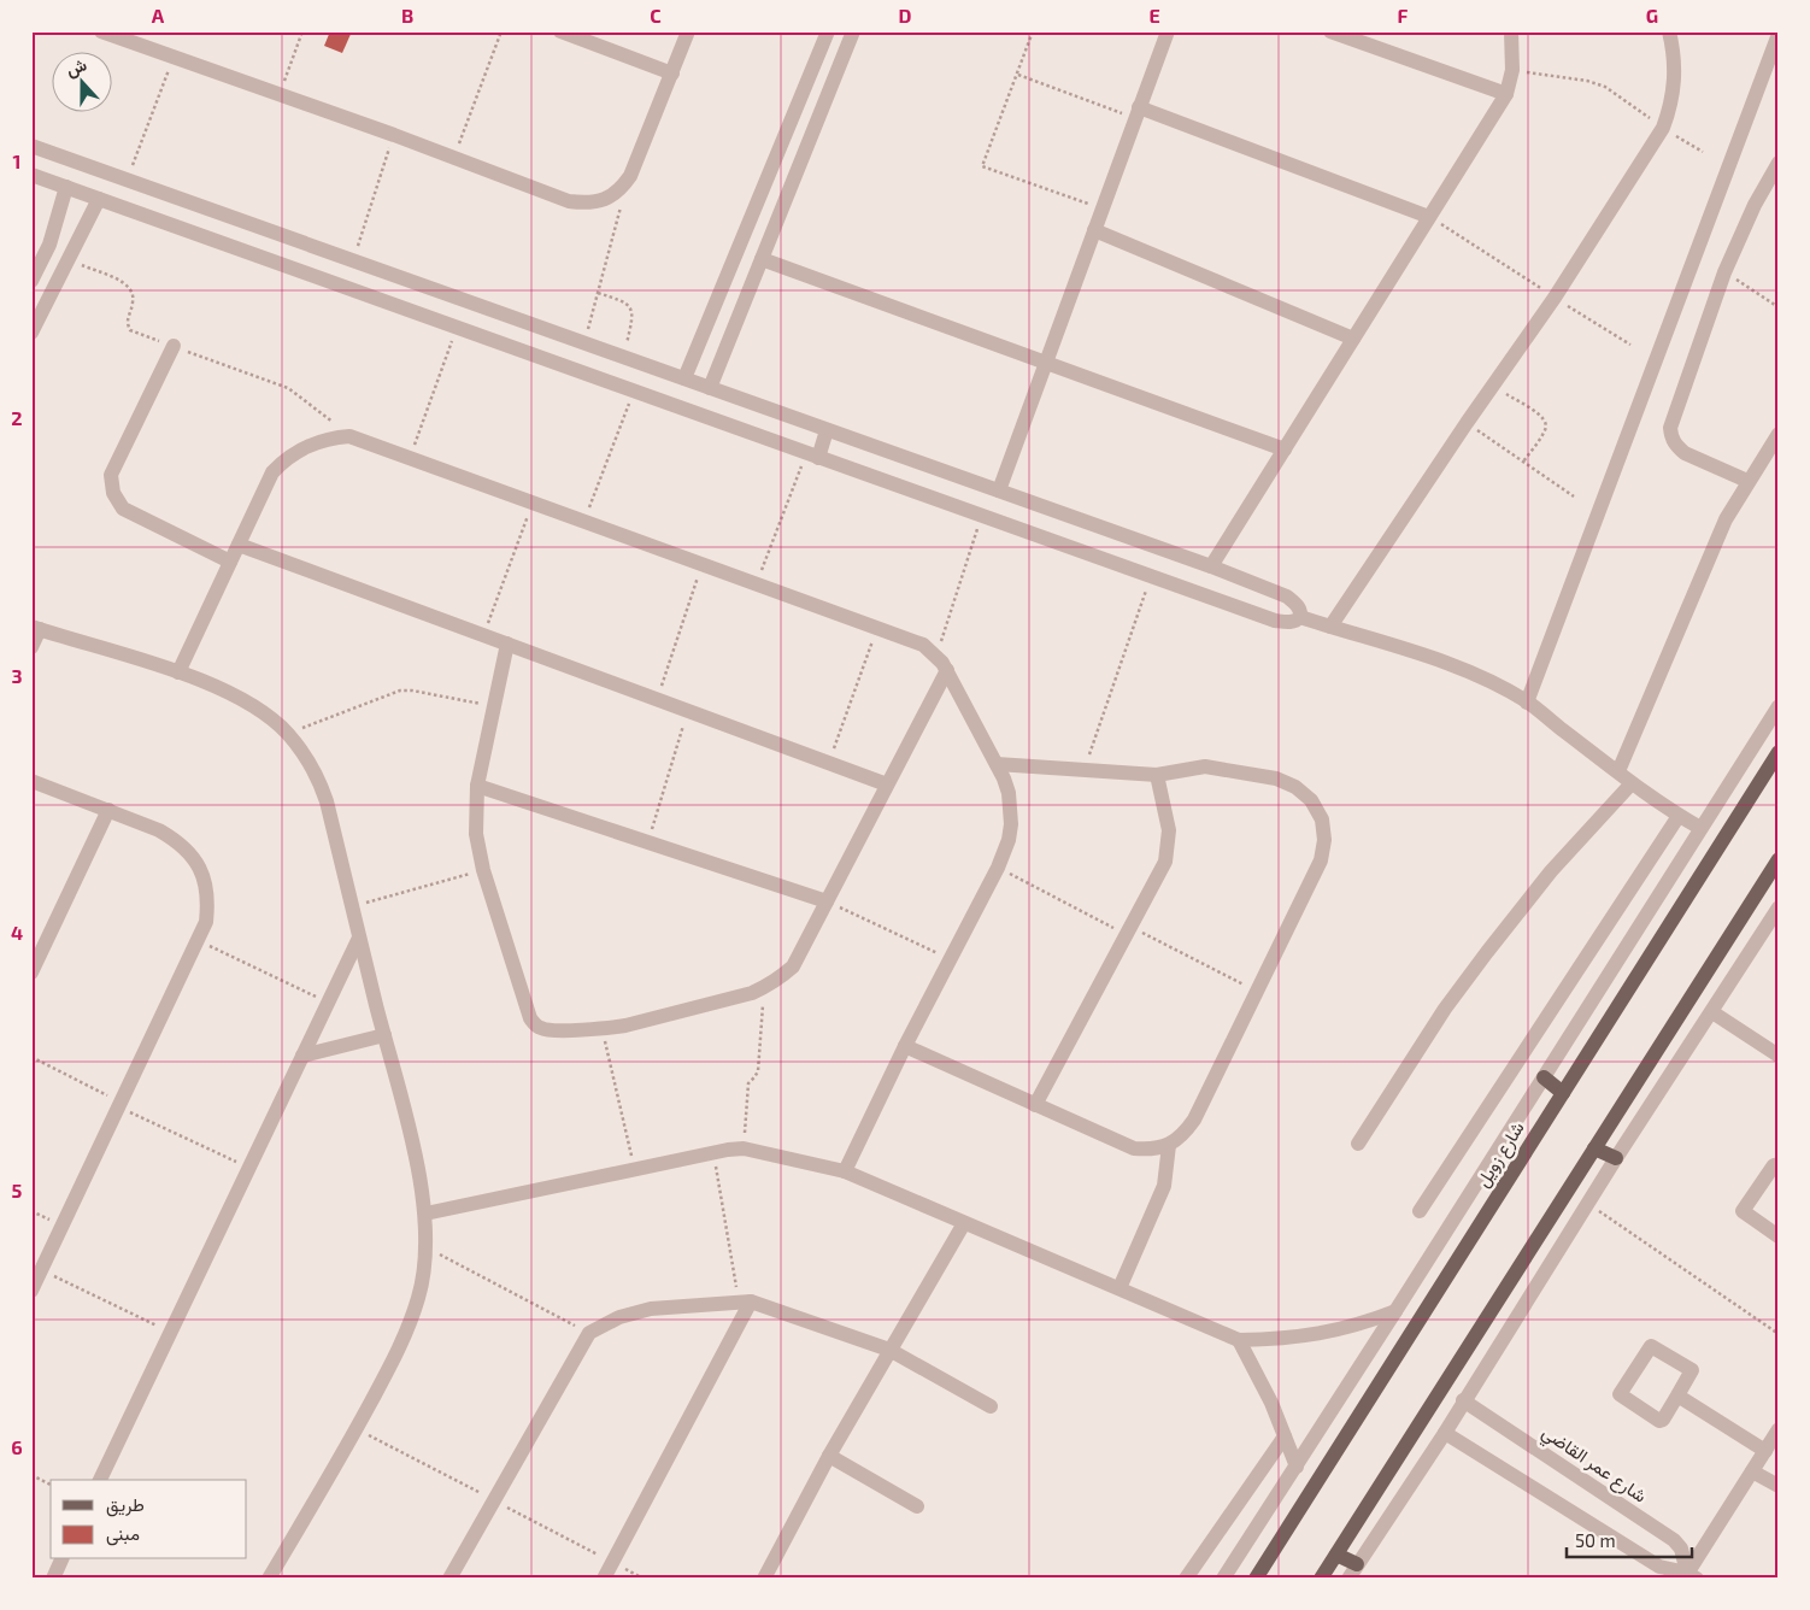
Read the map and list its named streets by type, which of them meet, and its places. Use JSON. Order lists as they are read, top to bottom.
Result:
{
  "streets": {
    "main road": ["شارع زويل"],
    "street": ["شارع عمر القاضي"]
  },
  "legend": ["طريق", "مبنى"],
  "scale_bar": "50 m",
  "north": "top",
  "grid": {
    "columns": [
      "A",
      "B",
      "C",
      "D",
      "E",
      "F",
      "G"
    ],
    "rows": [
      "1",
      "2",
      "3",
      "4",
      "5",
      "6"
    ]
  }
}
